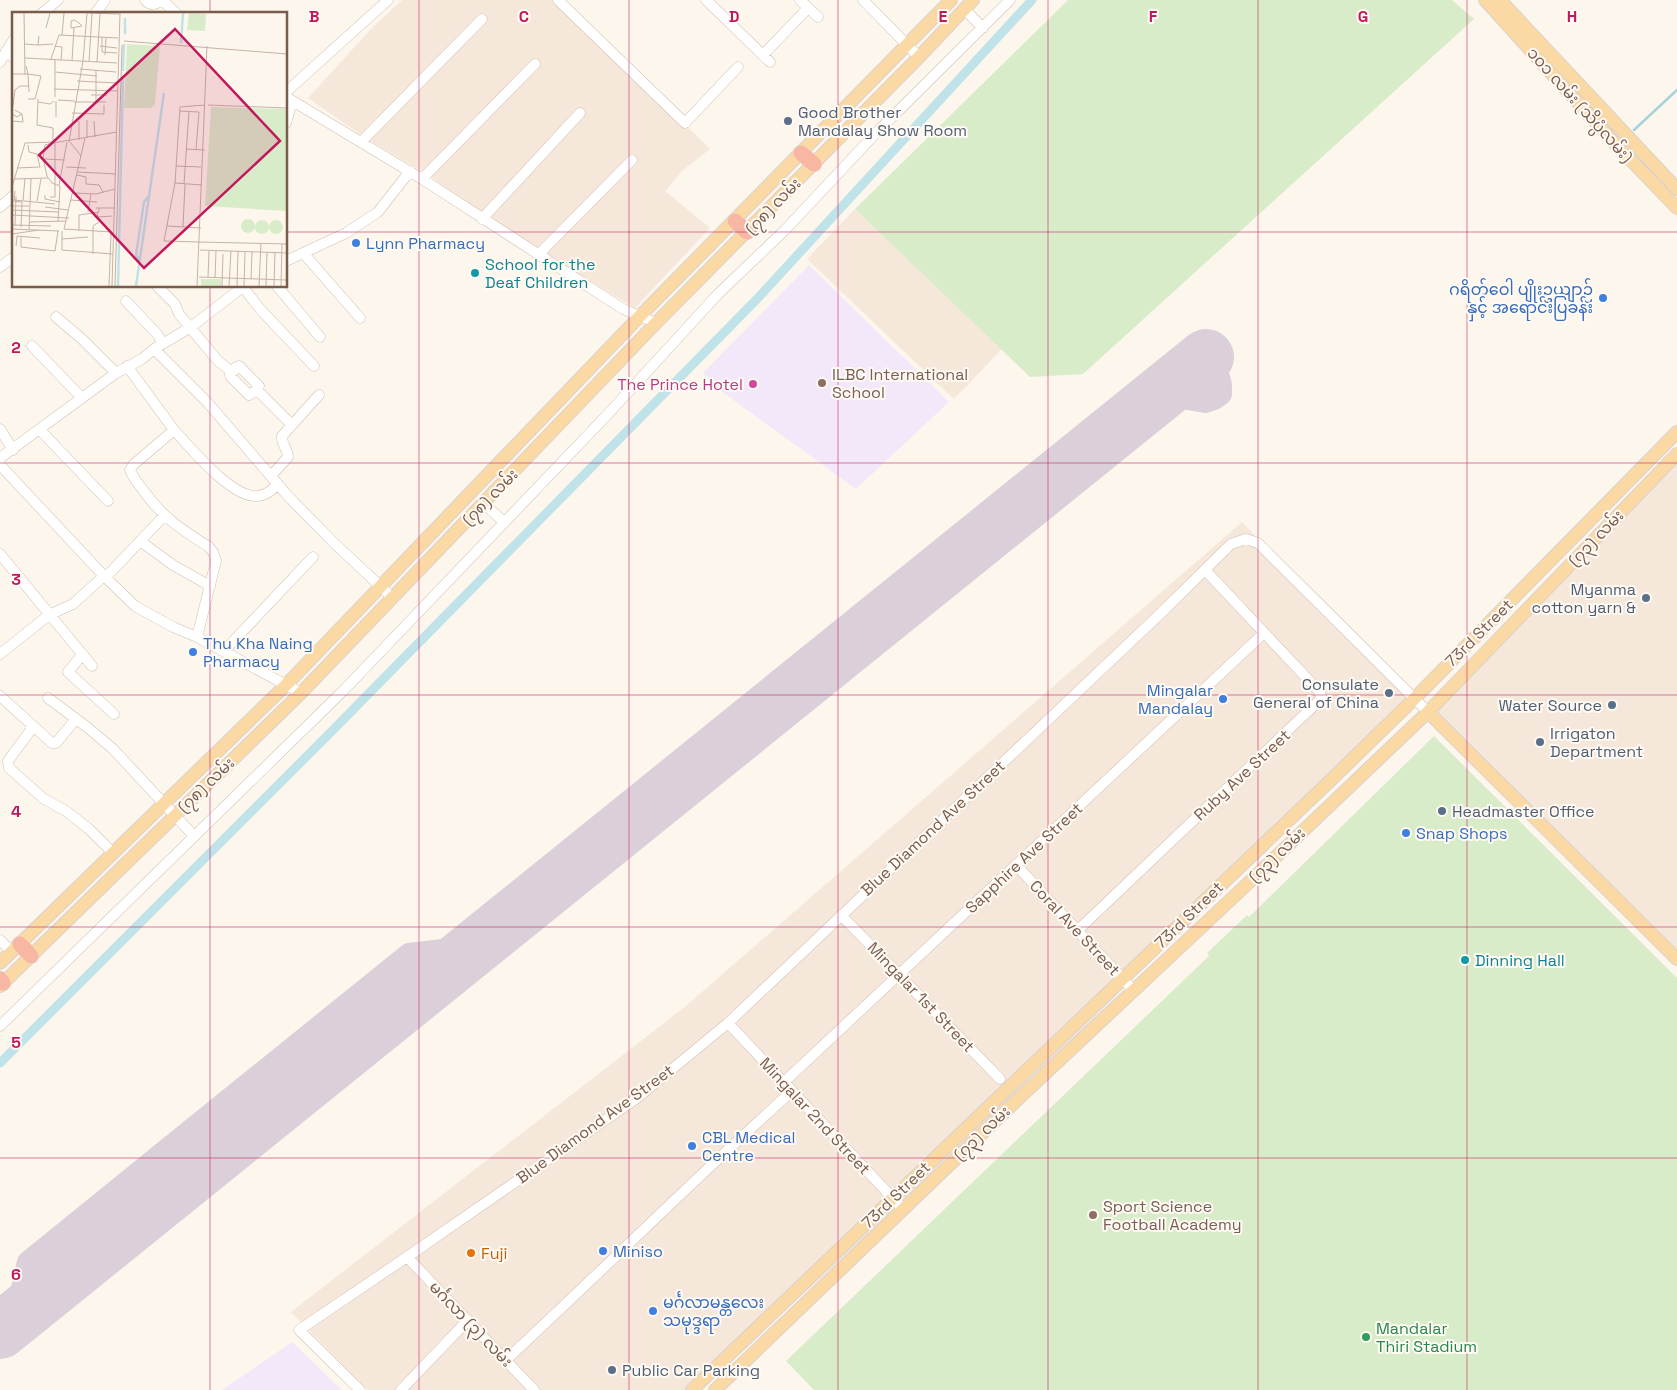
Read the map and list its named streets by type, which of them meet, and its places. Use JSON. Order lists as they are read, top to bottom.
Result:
{
  "streets": {
    "main road": [
      "၁၀၁ လမ်း (သိပ္ပံလမ်း)",
      "(၇၈) လမ်း",
      "(၇၃) လမ်း",
      "73rd Street"
    ],
    "street": [
      "Ruby Ave Street",
      "Blue Diamond Ave Street",
      "Sapphire Ave Street",
      "Coral Ave Street",
      "Mingalar 1st Street",
      "Mingalar 2nd Street",
      "မင်္ဂလာ (၃) လမ်း"
    ]
  },
  "crossings": [
    ["(၇၃) လမ်း", "Blue Diamond Ave Street"],
    ["(၇၃) လမ်း", "Coral Ave Street"],
    ["(၇၃) လမ်း", "Mingalar 2nd Street"],
    ["73rd Street", "Blue Diamond Ave Street"],
    ["73rd Street", "Coral Ave Street"],
    ["73rd Street", "Mingalar 2nd Street"],
    ["Ruby Ave Street", "Blue Diamond Ave Street"],
    ["Ruby Ave Street", "Sapphire Ave Street"],
    ["Ruby Ave Street", "Coral Ave Street"],
    ["Blue Diamond Ave Street", "Mingalar 1st Street"],
    ["Blue Diamond Ave Street", "Mingalar 2nd Street"],
    ["Blue Diamond Ave Street", "မင်္ဂလာ (၃) လမ်း"],
    ["Sapphire Ave Street", "Coral Ave Street"],
    ["Sapphire Ave Street", "Mingalar 1st Street"],
    ["Sapphire Ave Street", "Mingalar 2nd Street"]
  ],
  "places": [
    "Good Brother Mandalay Show Room",
    "Lynn Pharmacy",
    "School for the Deaf Children",
    "ဂရိတ်ဝေါ ပျိုးဥယျာဉ် နှင့် အရောင်းပြခန်း",
    "ILBC International School",
    "The Prince Hotel",
    "Myanma cotton yarn &",
    "Thu Kha Naing Pharmacy",
    "Consulate General of China",
    "Mingalar Mandalay",
    "Water Source",
    "Irrigaton Department",
    "Headmaster Office",
    "Snap Shops",
    "Dinning Hall",
    "CBL Medical Centre",
    "Sport Science Football Academy",
    "Miniso",
    "Fuji",
    "မင်္ဂလာမန္တလေး သမုဒ္ဒရာ",
    "Mandalar Thiri Stadium",
    "Public Car Parking"
  ],
  "grid": {
    "columns": [
      "B",
      "C",
      "D",
      "E",
      "F",
      "G",
      "H"
    ],
    "rows": [
      "2",
      "3",
      "4",
      "5",
      "6"
    ]
  }
}
